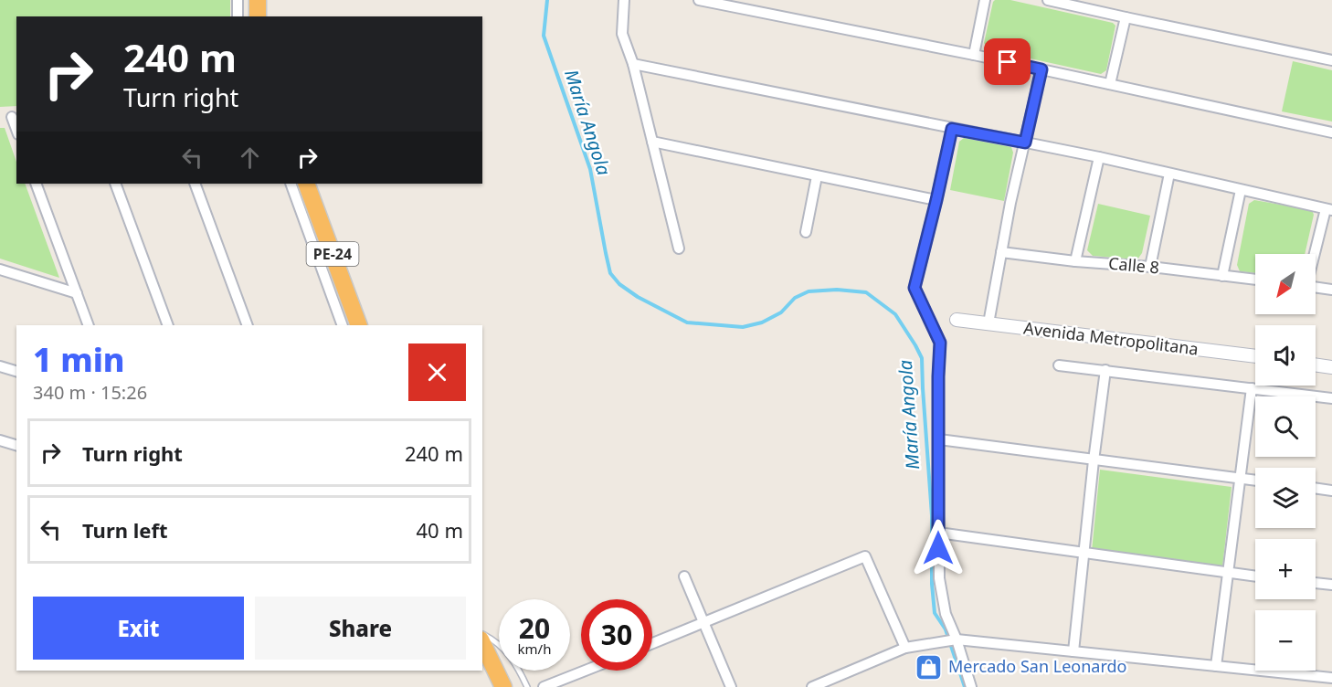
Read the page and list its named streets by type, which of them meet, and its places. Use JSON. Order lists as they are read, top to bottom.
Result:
{
  "streets": {
    "highway": ["PE-24"],
    "street": ["Calle 8", "Avenida Metropolitana"]
  },
  "water": ["María Angola"],
  "places": {
    "shop": ["Mercado San Leonardo"]
  },
  "north": "bottom left",
  "page": {
    "turn": ["240 m", "Turn right"],
    "map_buttons": ["+", "−"],
    "heading": ["1 min", "340 m · 15:26"],
    "list": [
      {
        "name": "Turn right",
        "value": "240 m"
      },
      {
        "name": "Turn left",
        "value": "40 m"
      }
    ],
    "buttons": ["Exit", "Share"],
    "speed": "20 km/h",
    "limit": "30"
  }
}
